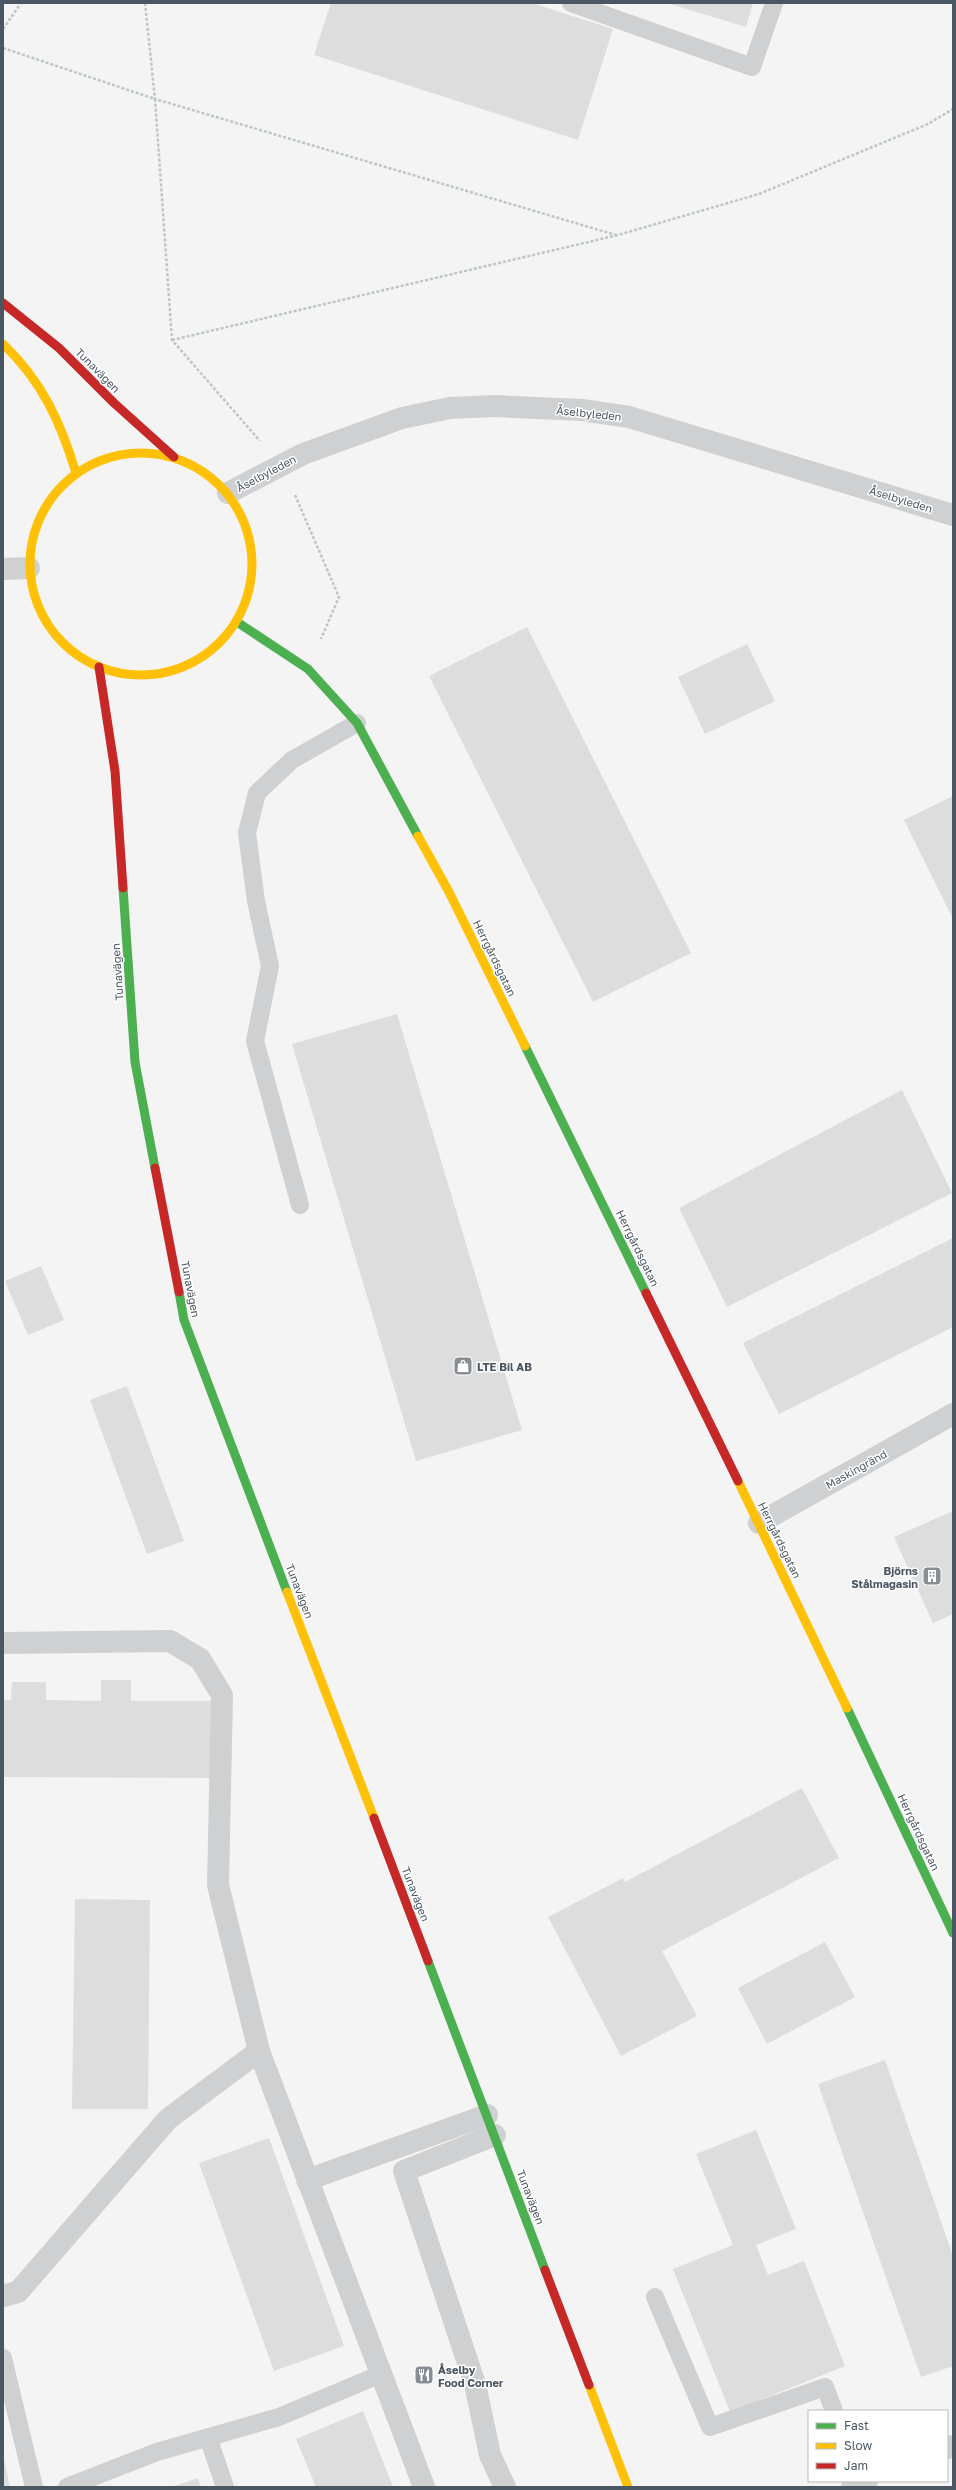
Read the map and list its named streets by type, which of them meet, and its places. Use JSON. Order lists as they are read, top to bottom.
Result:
{
  "streets": {
    "street": [
      "Tunavägen",
      "Åselbyleden",
      "Herrgårdsgatan",
      "Maskingränd"
    ]
  },
  "crossings": [
    ["Herrgårdsgatan", "Maskingränd"]
  ],
  "places": {
    "shop": ["LTE Bil AB"],
    "building": ["Björns Stålmagasin"],
    "restaurant": ["Åselby Food Corner"]
  },
  "legend": ["Fast", "Slow", "Jam"]
}
